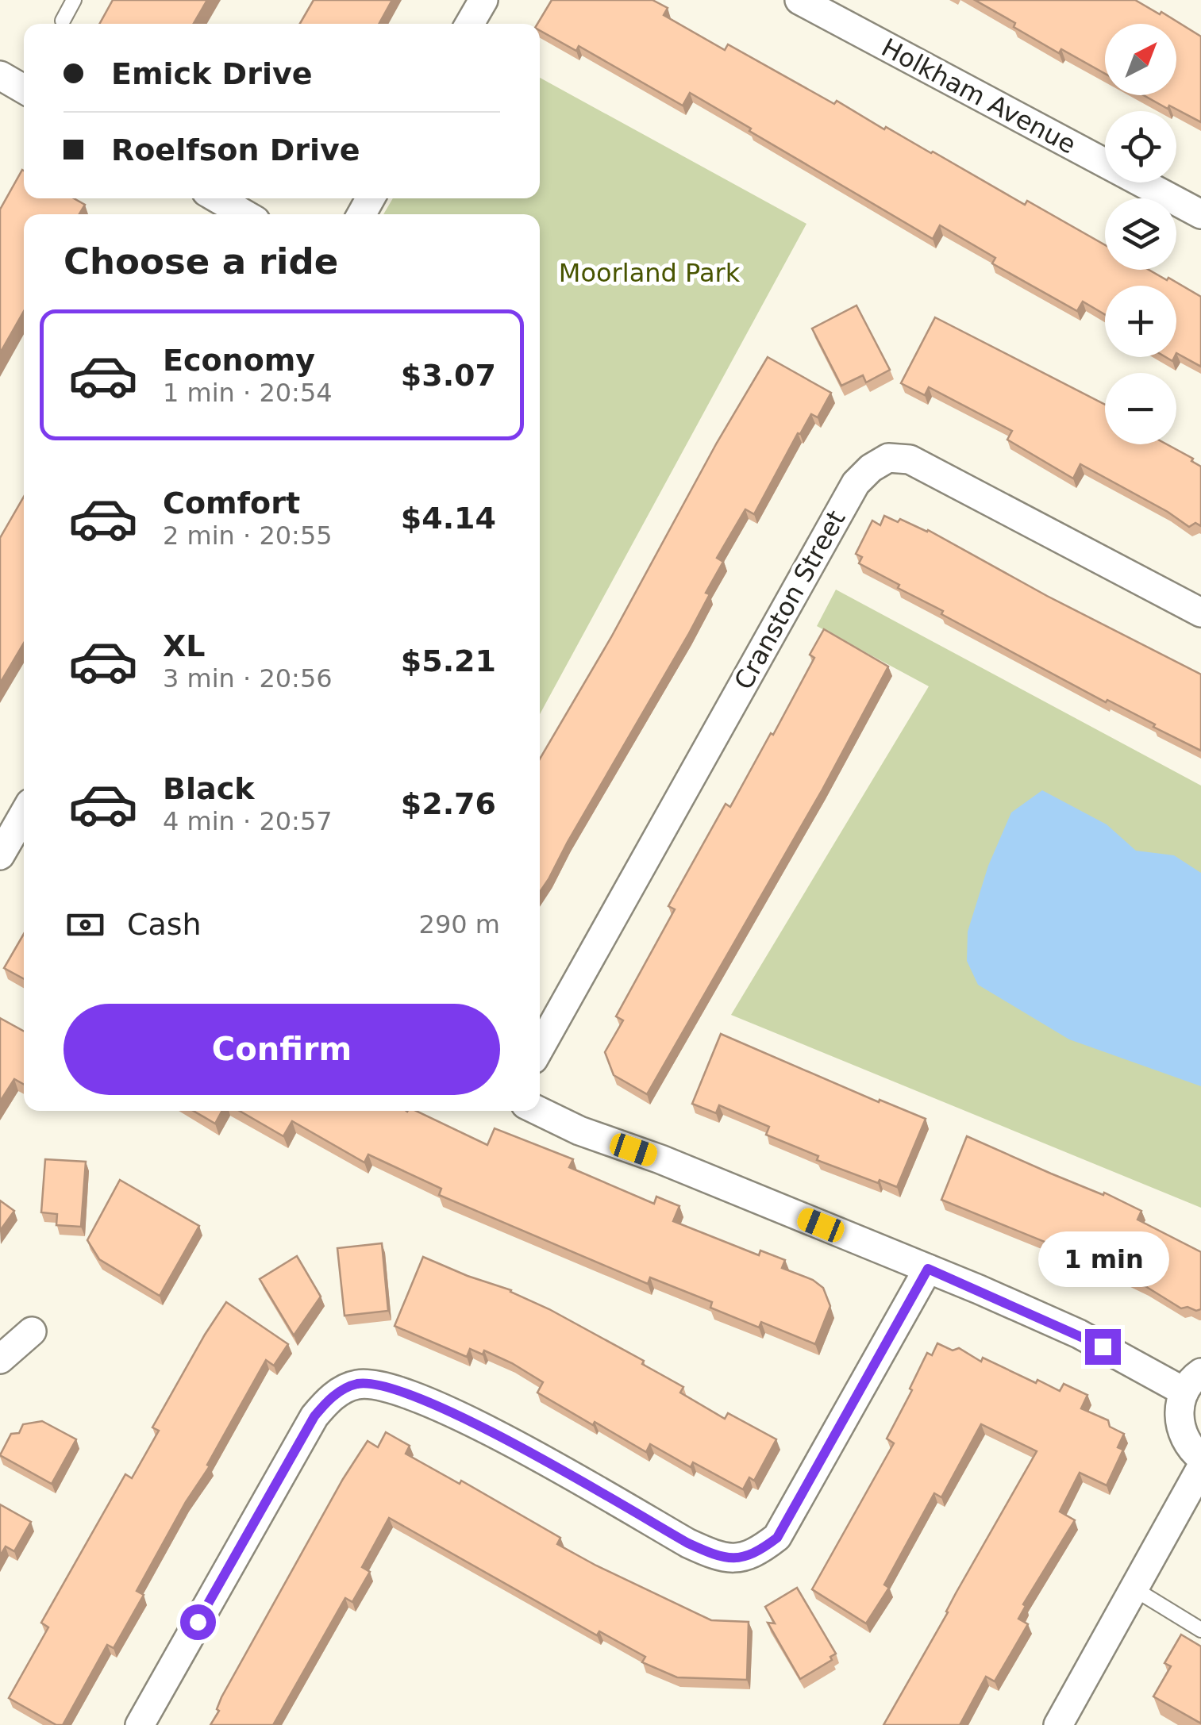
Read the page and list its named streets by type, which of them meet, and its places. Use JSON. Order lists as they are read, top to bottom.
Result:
{
  "streets": {
    "street": ["Holkham Avenue", "Cranston Street"]
  },
  "parks": ["Moorland Park"],
  "north": "top right",
  "page": {
    "map_buttons": ["+", "−"],
    "banner": ["Emick Drive", "Roelfson Drive"],
    "heading": "Choose a ride",
    "list": [
      {
        "name": "Economy",
        "note": "1 min · 20:54",
        "value": "$3.07"
      },
      {
        "name": "Comfort",
        "note": "2 min · 20:55",
        "value": "$4.14"
      },
      {
        "name": "XL",
        "note": "3 min · 20:56",
        "value": "$5.21"
      },
      {
        "name": "Black",
        "note": "4 min · 20:57",
        "value": "$2.76"
      }
    ],
    "pay": ["Cash", "290 m"],
    "buttons": "Confirm",
    "bubble": "1 min"
  }
}
